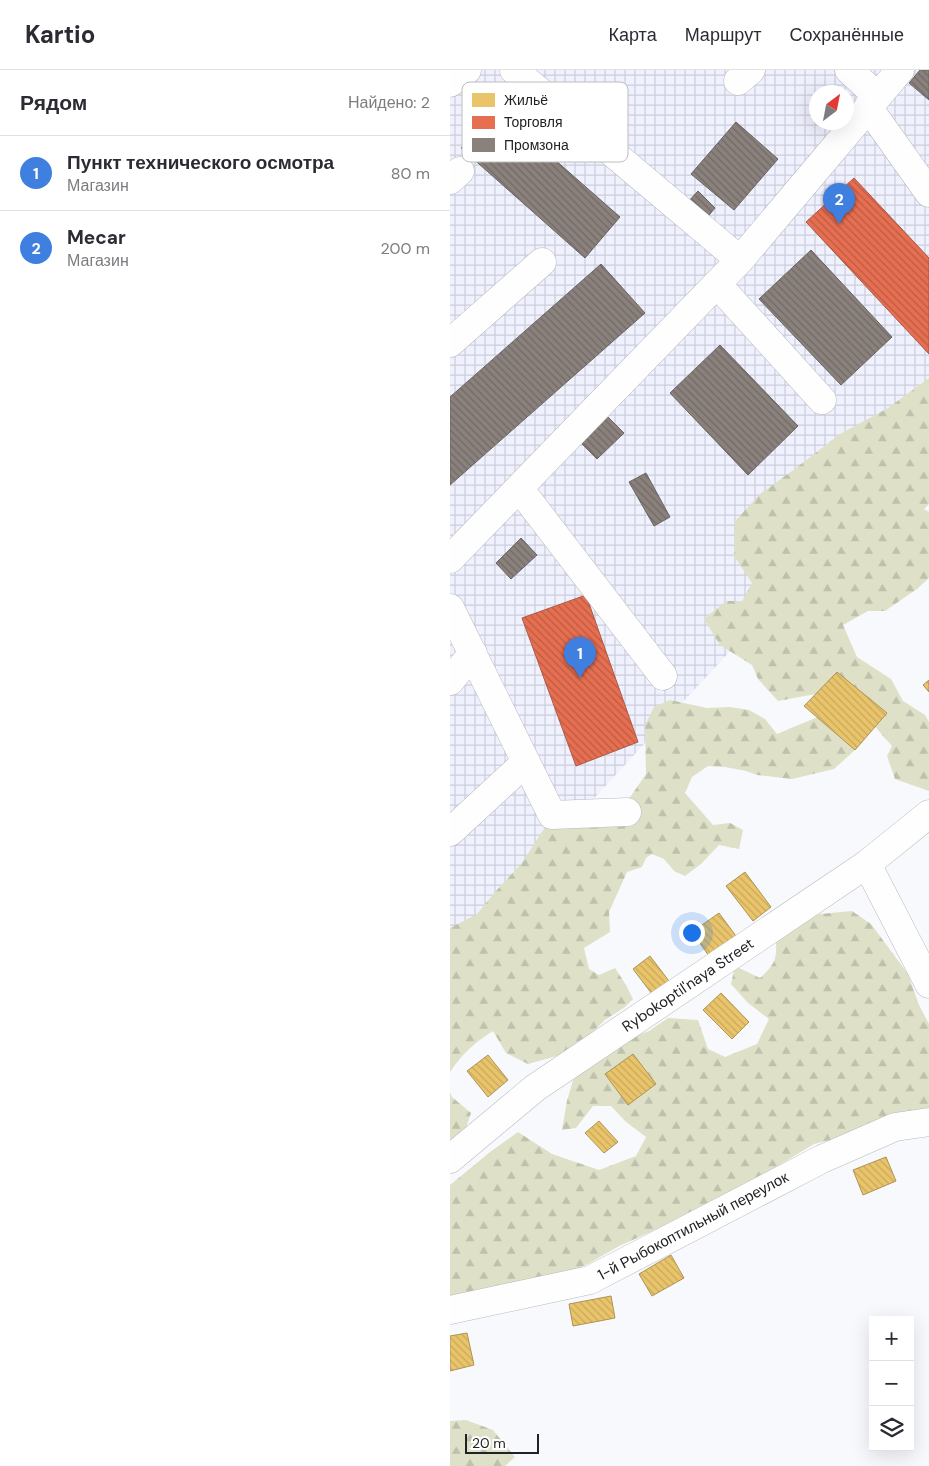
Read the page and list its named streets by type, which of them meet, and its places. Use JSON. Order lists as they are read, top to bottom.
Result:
{
  "streets": {
    "street": ["Rybokoptil'naya Street", "1-й Рыбокоптильный переулок"]
  },
  "legend": ["Жильё", "Торговля", "Промзона"],
  "scale_bar": "20 m",
  "north": "top right",
  "page": {
    "header": "Kartio",
    "nav": ["Карта", "Маршрут", "Сохранённые"],
    "heading": ["Рядом", "Найдено: 2"],
    "list": [
      {
        "mark": "1",
        "name": "Пункт технического осмотра",
        "note": "Магазин",
        "value": "80 m"
      },
      {
        "mark": "2",
        "name": "Mecar",
        "note": "Магазин",
        "value": "200 m"
      }
    ],
    "pins": ["2", "1"],
    "map_buttons": ["+", "−"],
    "scale": "20 m"
  }
}
